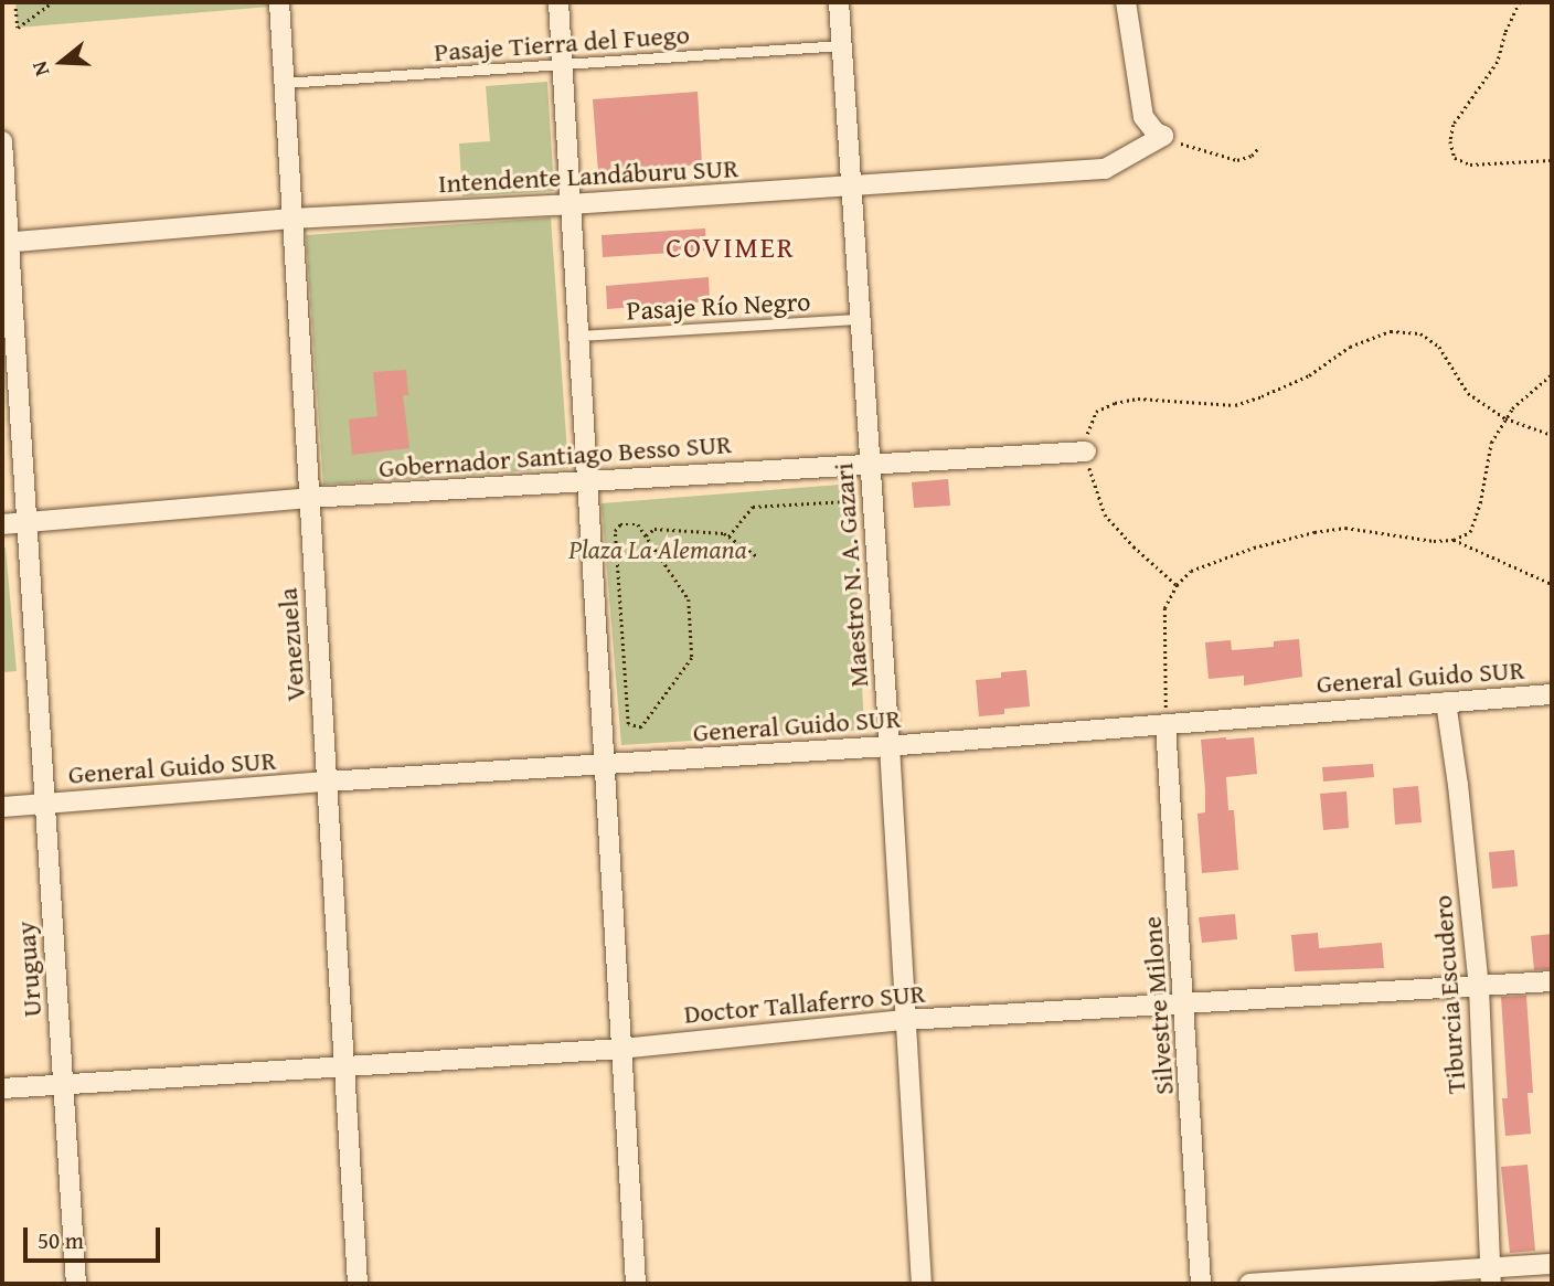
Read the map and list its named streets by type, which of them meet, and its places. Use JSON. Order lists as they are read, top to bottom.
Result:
{
  "streets": {
    "street": [
      "Intendente Landáburu SUR",
      "Gobernador Santiago Besso SUR",
      "Maestro N. A. Gazari",
      "Venezuela",
      "General Guido SUR",
      "Uruguay",
      "Tiburcia Escudero",
      "Doctor Tallaferro SUR",
      "Silvestre Milone"
    ],
    "lane": ["Pasaje Tierra del Fuego", "Pasaje Río Negro"]
  },
  "crossings": [
    ["Pasaje Tierra del Fuego", "Maestro N. A. Gazari"],
    ["Pasaje Tierra del Fuego", "Venezuela"],
    ["Intendente Landáburu SUR", "Maestro N. A. Gazari"],
    ["Intendente Landáburu SUR", "Venezuela"],
    ["Intendente Landáburu SUR", "Uruguay"],
    ["Pasaje Río Negro", "Maestro N. A. Gazari"],
    ["Gobernador Santiago Besso SUR", "Maestro N. A. Gazari"],
    ["Gobernador Santiago Besso SUR", "Venezuela"],
    ["Gobernador Santiago Besso SUR", "Uruguay"],
    ["Maestro N. A. Gazari", "General Guido SUR"],
    ["Maestro N. A. Gazari", "Doctor Tallaferro SUR"],
    ["Venezuela", "General Guido SUR"],
    ["Venezuela", "Doctor Tallaferro SUR"],
    ["General Guido SUR", "Uruguay"],
    ["General Guido SUR", "Tiburcia Escudero"],
    ["General Guido SUR", "Silvestre Milone"],
    ["Uruguay", "Doctor Tallaferro SUR"],
    ["Tiburcia Escudero", "Doctor Tallaferro SUR"],
    ["Doctor Tallaferro SUR", "Silvestre Milone"]
  ],
  "districts": ["COVIMER"],
  "parks": ["Plaza La Alemana"],
  "scale_bar": "50 m",
  "north": "left"
}
